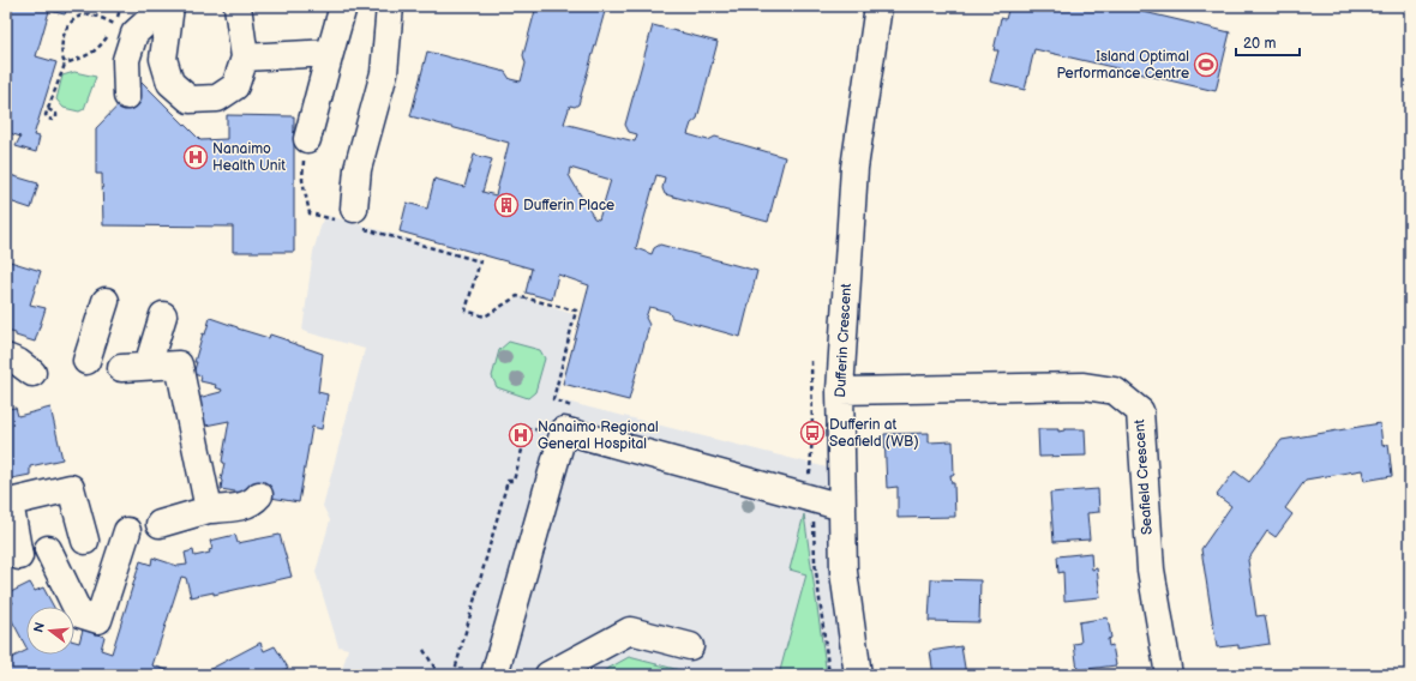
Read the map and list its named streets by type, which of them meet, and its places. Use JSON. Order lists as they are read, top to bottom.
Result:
{
  "streets": {
    "street": ["Dufferin Crescent", "Seafield Crescent"]
  },
  "crossings": [
    ["Dufferin Crescent", "Seafield Crescent"]
  ],
  "places": {
    "sports": ["Island Optimal Performance Centre"],
    "hospital": ["Nanaimo Health Unit", "Nanaimo Regional General Hospital"],
    "building": ["Dufferin Place"],
    "bus stop": ["Dufferin at Seafield (WB)"]
  },
  "scale_bar": "20 m",
  "north": "left"
}
